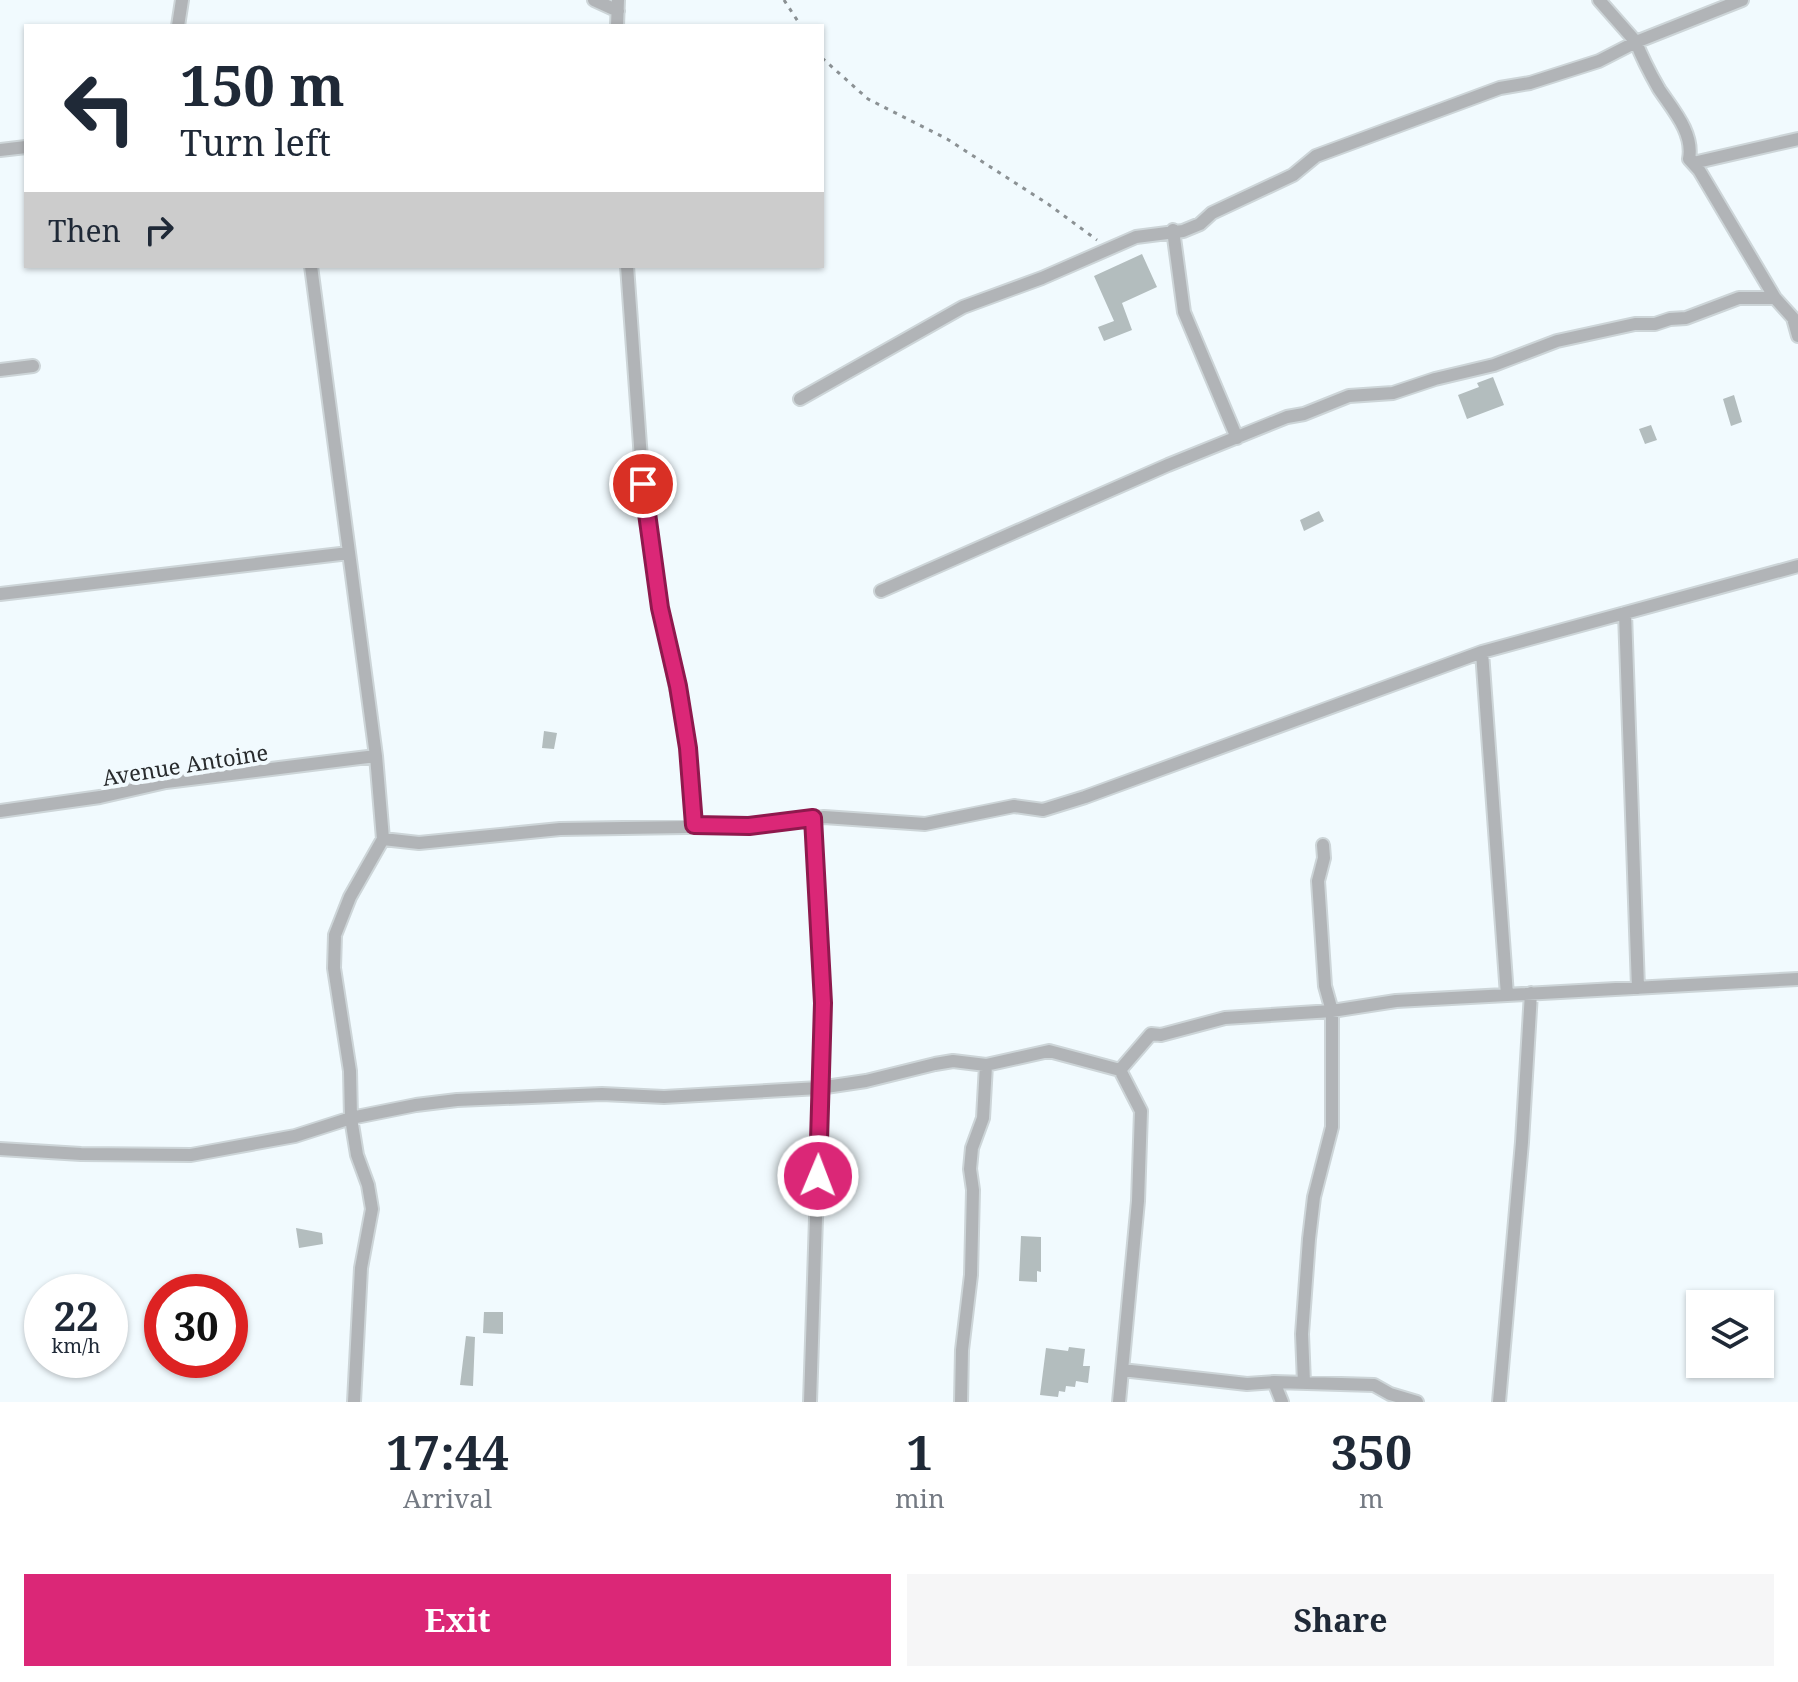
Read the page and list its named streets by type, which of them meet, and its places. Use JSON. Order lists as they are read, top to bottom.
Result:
{
  "streets": {
    "street": ["Avenue Antoine"]
  },
  "page": {
    "turn": ["150 m", "Turn left"],
    "then": "Then",
    "speed": "22 km/h",
    "limit": "30",
    "eta": [
      "17:44",
      "Arrival",
      "1",
      "min",
      "350",
      "m"
    ],
    "buttons": ["Exit", "Share"]
  }
}
